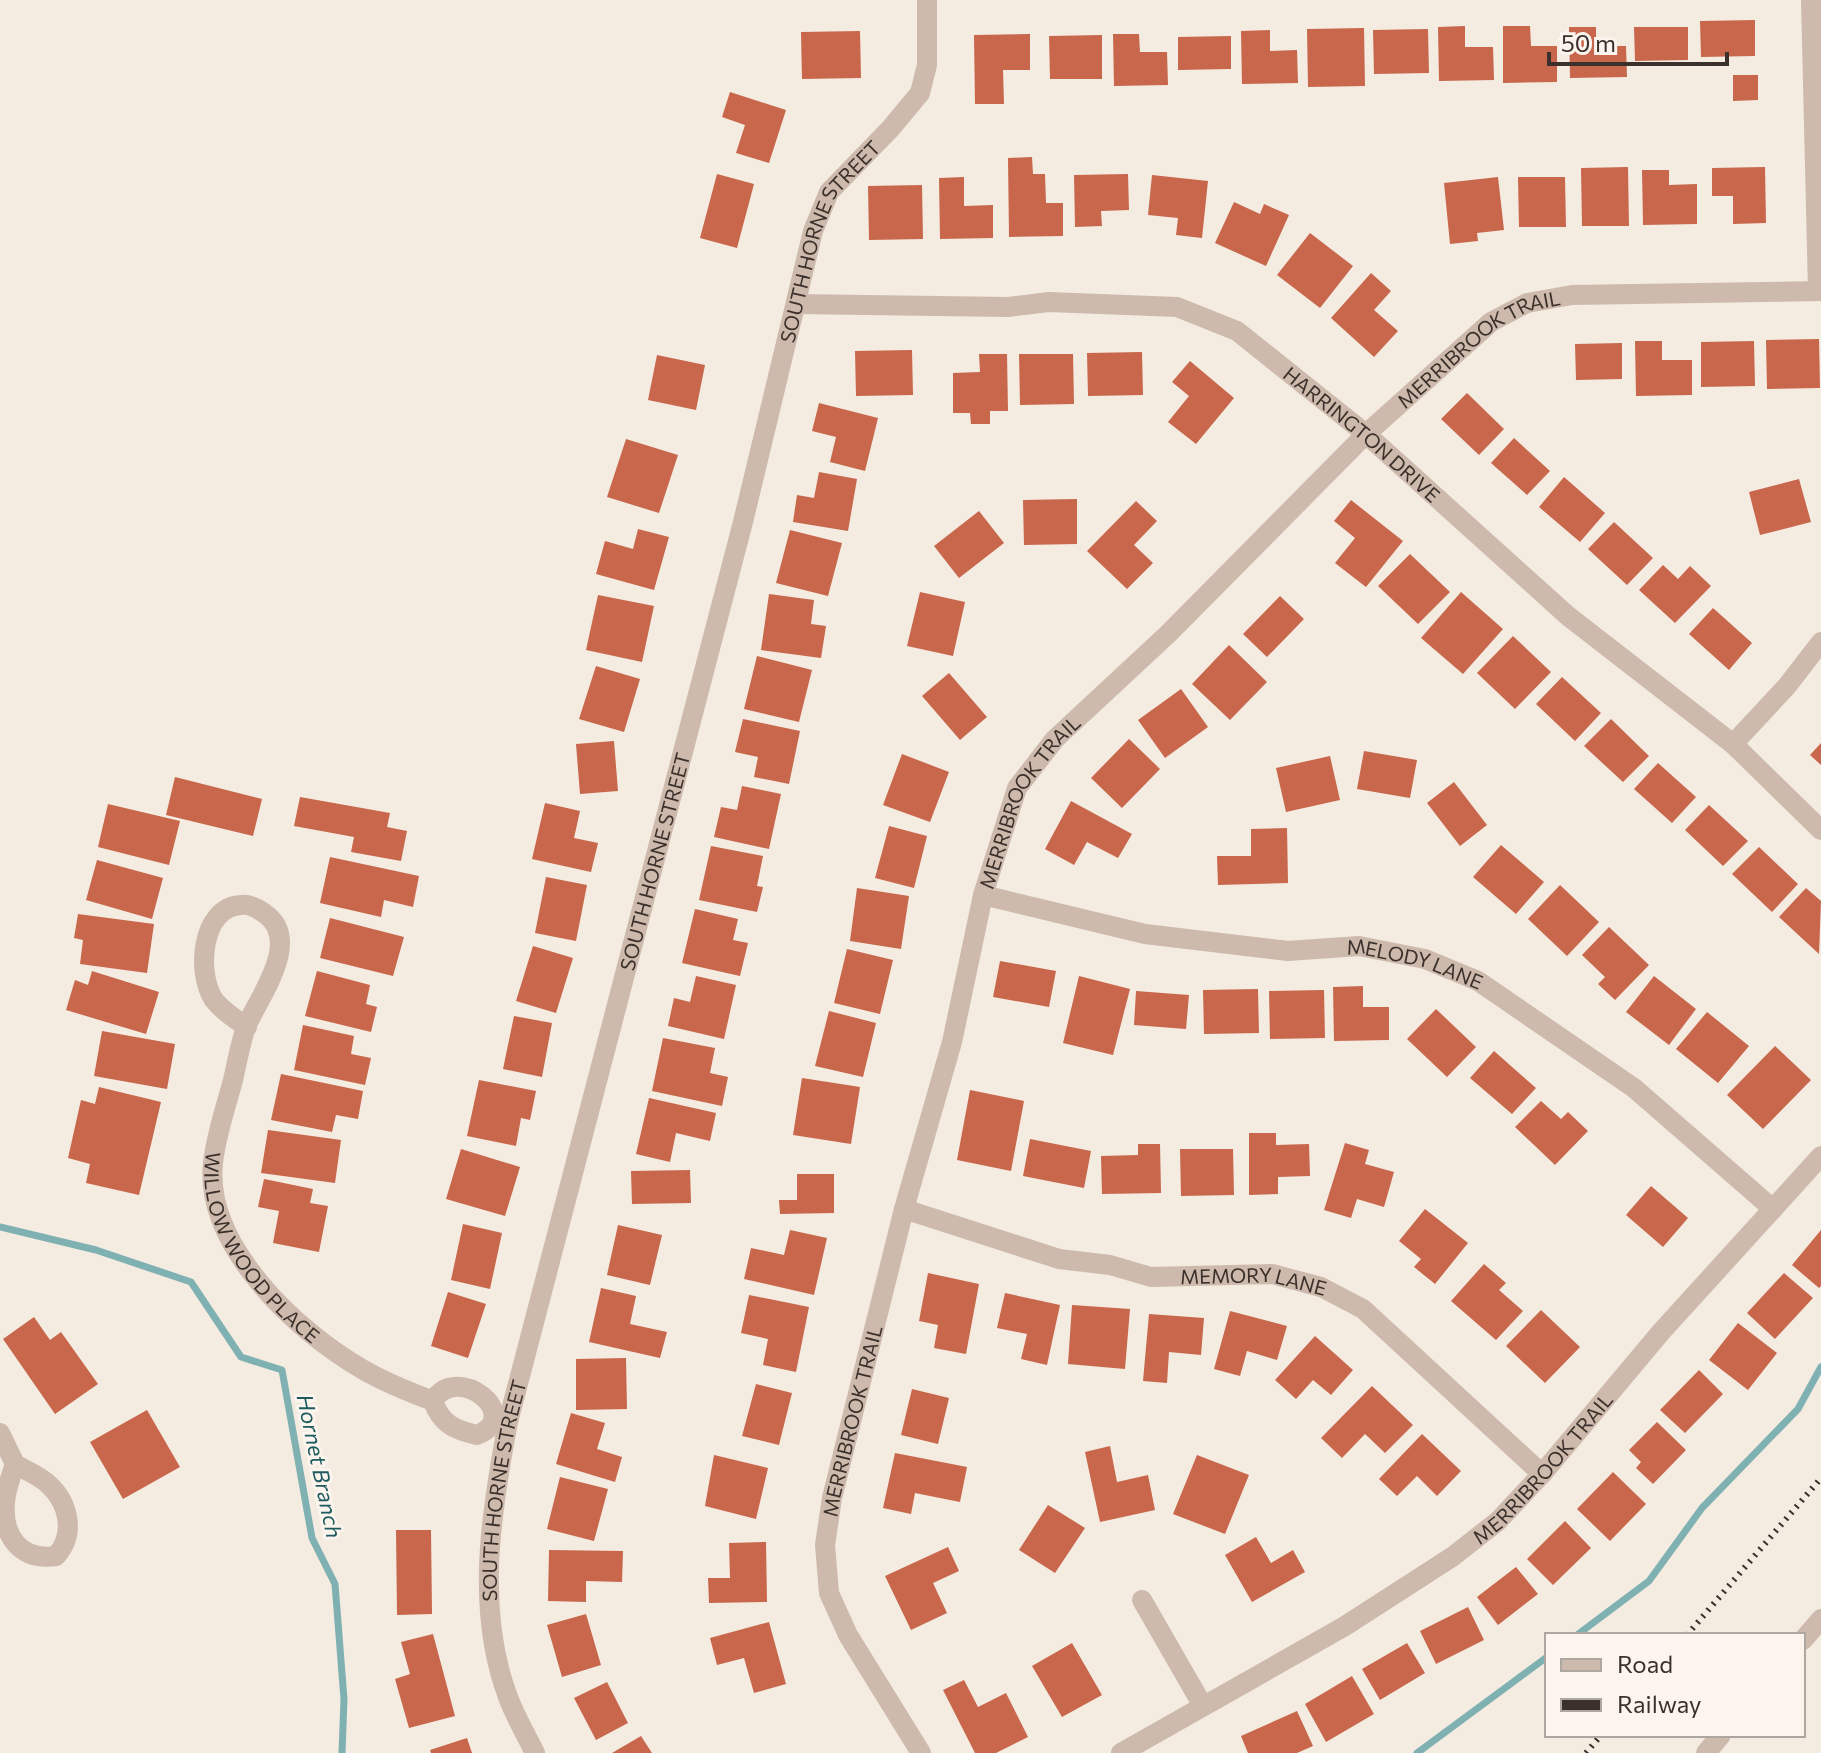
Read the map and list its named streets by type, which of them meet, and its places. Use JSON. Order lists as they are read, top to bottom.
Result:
{
  "streets": {
    "street": [
      "SOUTH HORNE STREET",
      "MERRIBROOK TRAIL",
      "HARRINGTON DRIVE",
      "MELODY LANE",
      "WILLOW WOOD PLACE",
      "MEMORY LANE"
    ]
  },
  "crossings": [
    ["SOUTH HORNE STREET", "HARRINGTON DRIVE"],
    ["SOUTH HORNE STREET", "WILLOW WOOD PLACE"],
    ["MERRIBROOK TRAIL", "HARRINGTON DRIVE"],
    ["MERRIBROOK TRAIL", "MELODY LANE"],
    ["MERRIBROOK TRAIL", "MEMORY LANE"]
  ],
  "water": ["Hornet Branch"],
  "legend": ["Road", "Railway"],
  "scale_bar": "50 m"
}
